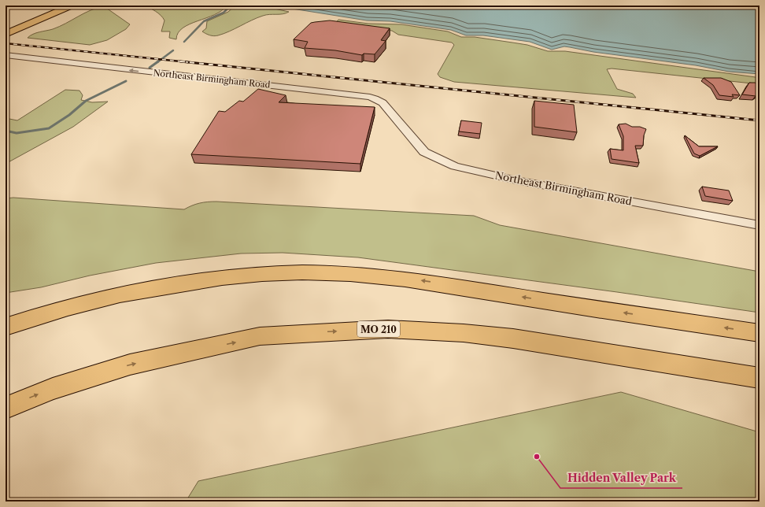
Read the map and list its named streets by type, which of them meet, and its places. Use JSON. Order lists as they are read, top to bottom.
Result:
{
  "streets": {
    "highway": ["MO 210"],
    "street": ["Northeast Birmingham Road"]
  },
  "places": ["Hidden Valley Park"]
}
